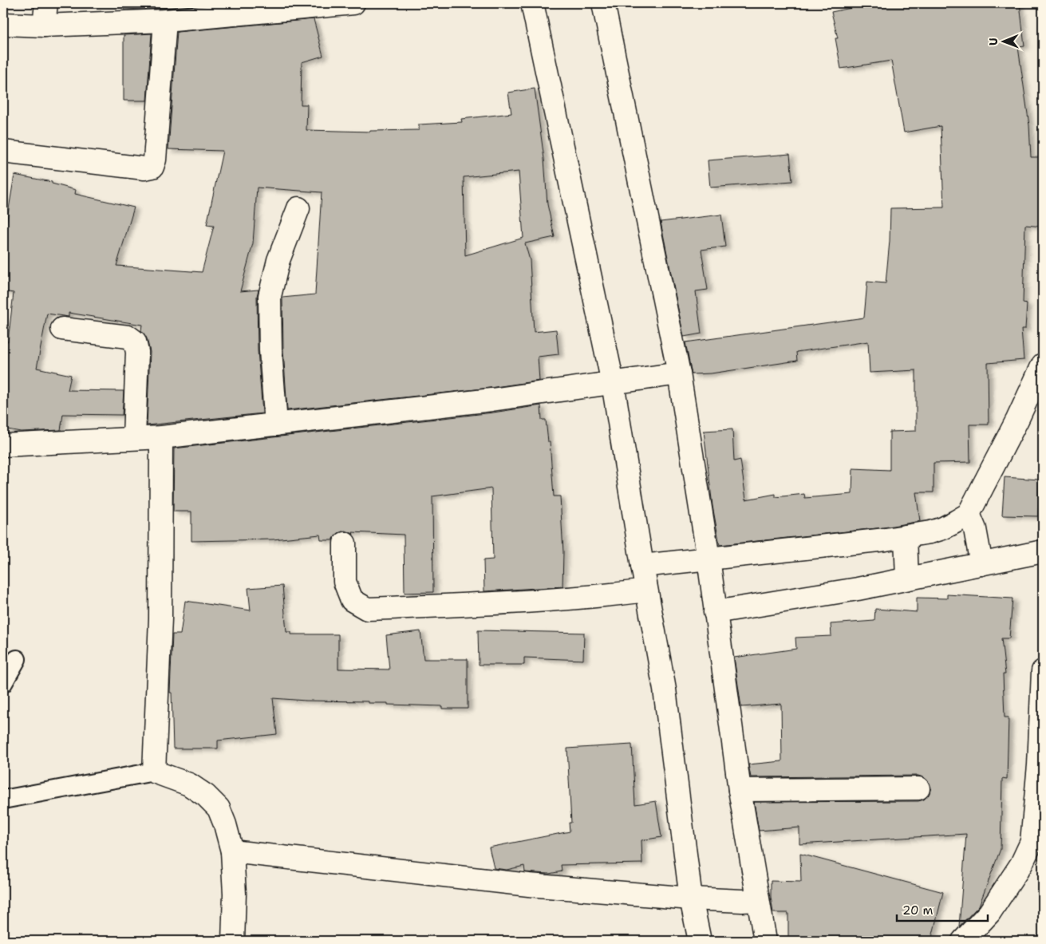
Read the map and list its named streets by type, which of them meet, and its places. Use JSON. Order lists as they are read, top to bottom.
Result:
{
  "scale_bar": "20 m",
  "north": "left"
}
